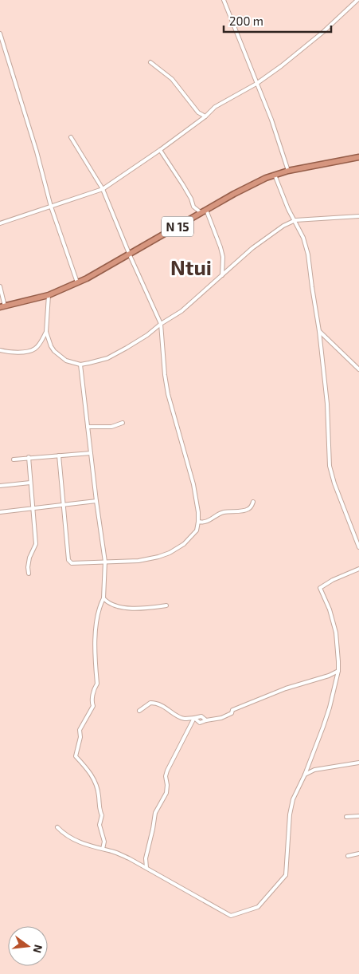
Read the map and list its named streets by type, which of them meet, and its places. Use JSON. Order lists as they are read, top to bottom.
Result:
{
  "streets": {
    "highway": ["N 15"]
  },
  "districts": ["Ntui"],
  "scale_bar": "200 m",
  "north": "right"
}
